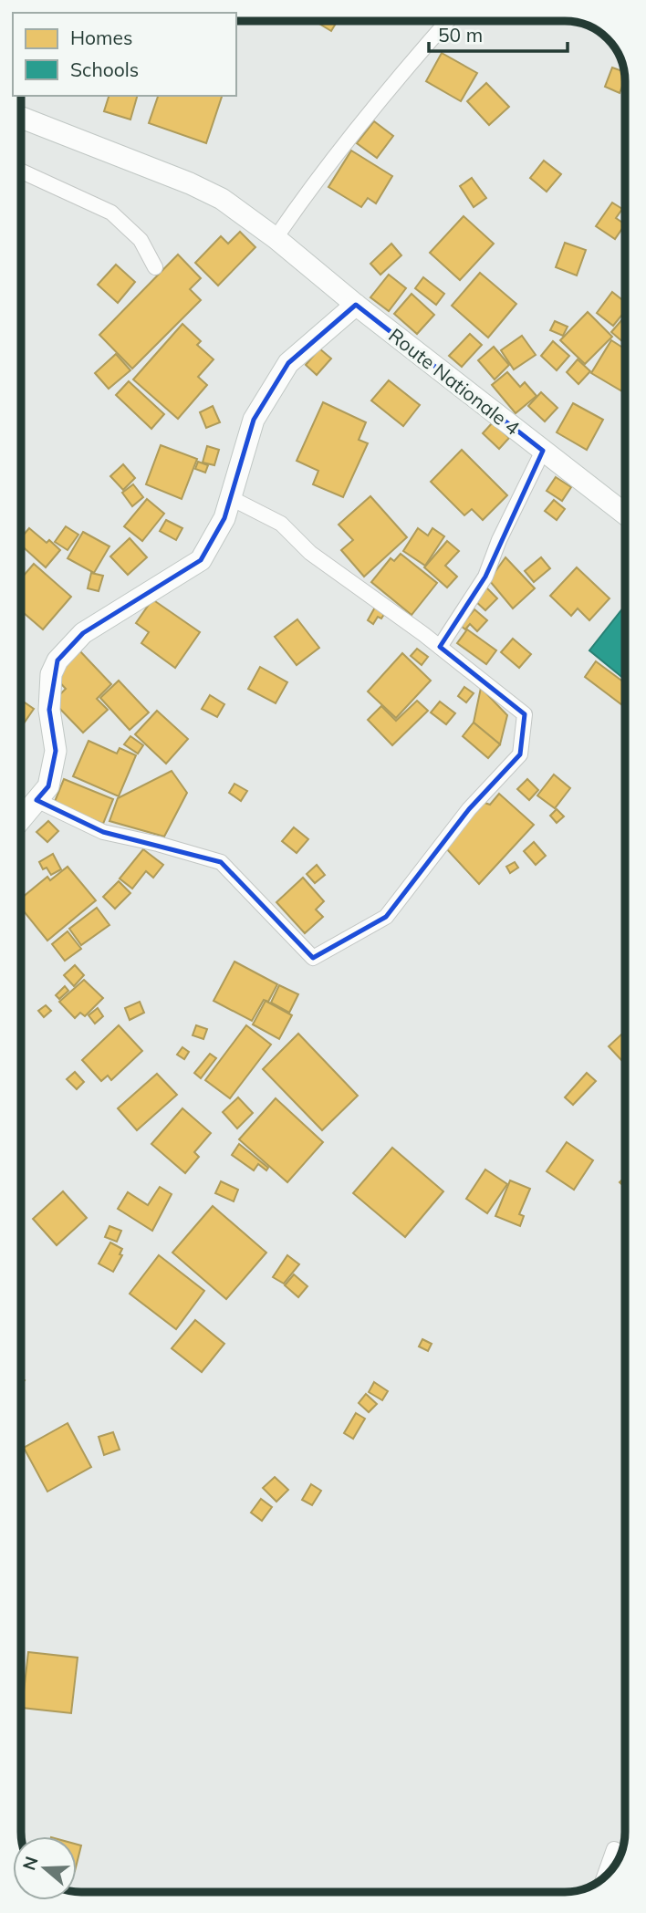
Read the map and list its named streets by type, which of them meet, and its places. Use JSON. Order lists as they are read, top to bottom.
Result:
{
  "streets": {
    "main road": ["Route Nationale 4"]
  },
  "legend": ["Homes", "Schools"],
  "scale_bar": "50 m",
  "north": "left"
}
